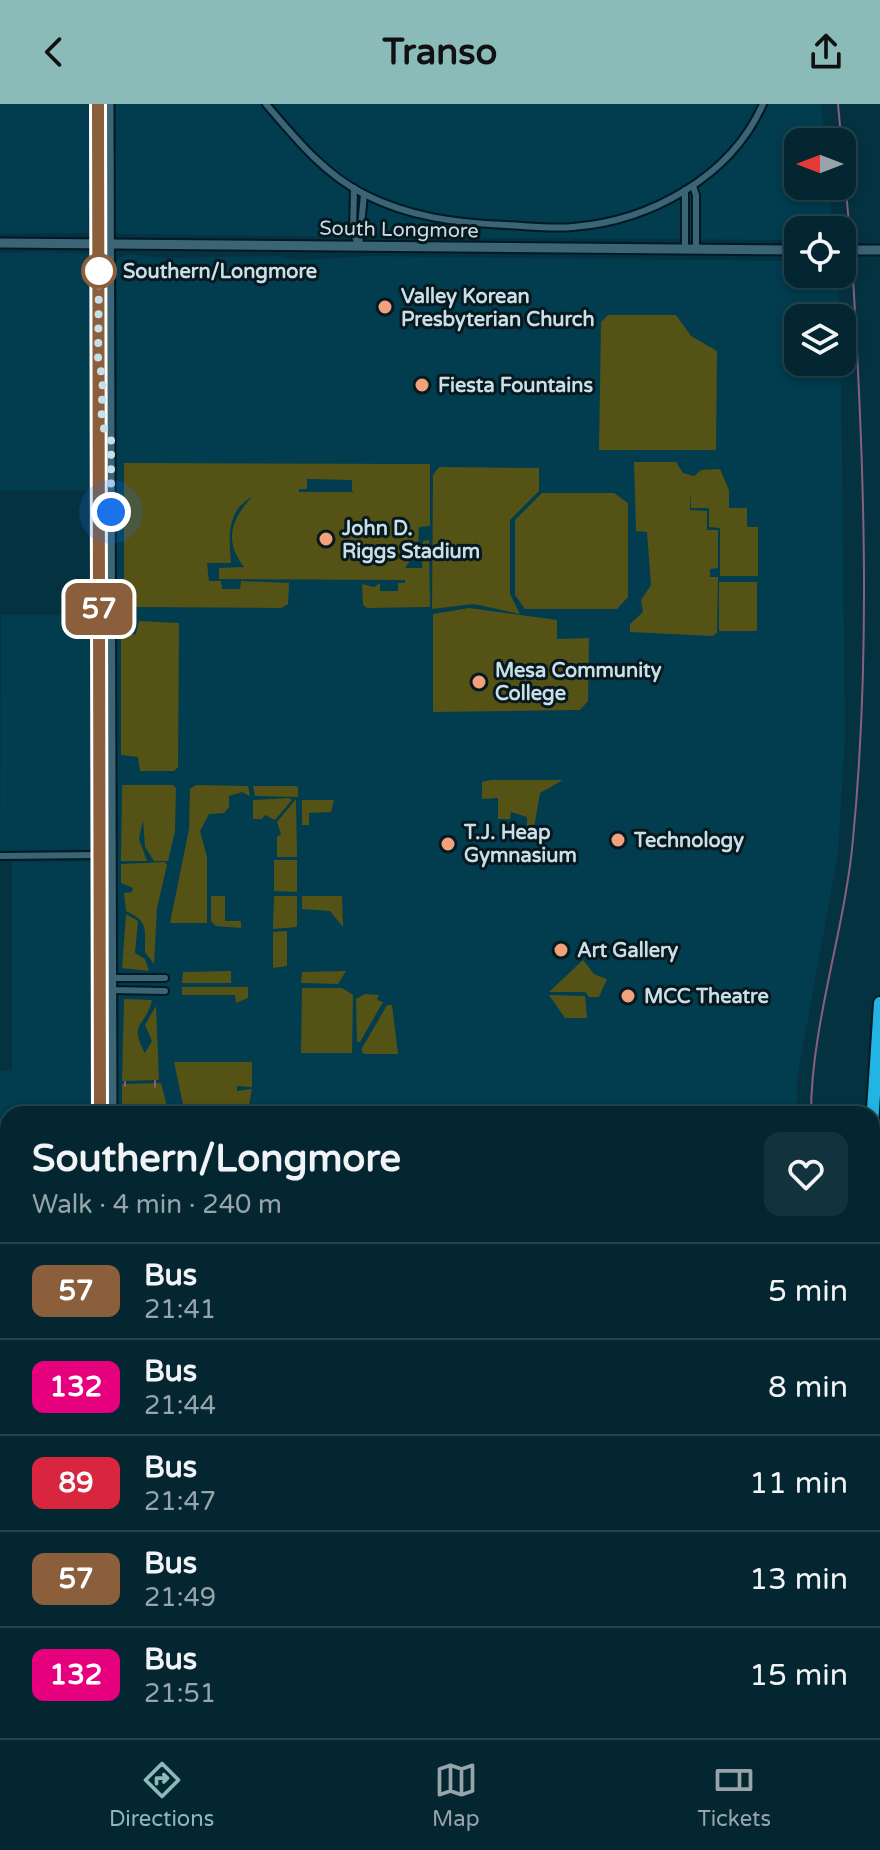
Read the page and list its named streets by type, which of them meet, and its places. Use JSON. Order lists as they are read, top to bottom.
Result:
{
  "streets": {
    "main road": ["South Longmore"]
  },
  "places": [
    "Southern/Longmore",
    "Valley Korean Presbyterian Church",
    "Fiesta Fountains",
    "John D. Riggs Stadium",
    "Mesa Community College",
    "Technology",
    "T.J. Heap Gymnasium",
    "Art Gallery",
    "MCC Theatre"
  ],
  "lines": ["bus line 57"],
  "north": "left",
  "page": {
    "header": "Transo",
    "on_map": "57",
    "heading": ["Southern/Longmore", "Walk · 4 min · 240 m"],
    "list": [
      {
        "mark": "57",
        "name": "Bus",
        "note": "21:41",
        "value": "5 min"
      },
      {
        "mark": "132",
        "name": "Bus",
        "note": "21:44",
        "value": "8 min"
      },
      {
        "mark": "89",
        "name": "Bus",
        "note": "21:47",
        "value": "11 min"
      },
      {
        "mark": "57",
        "name": "Bus",
        "note": "21:49",
        "value": "13 min"
      },
      {
        "mark": "132",
        "name": "Bus",
        "note": "21:51",
        "value": "15 min"
      }
    ],
    "tabs": ["Directions", "Map", "Tickets"]
  }
}
